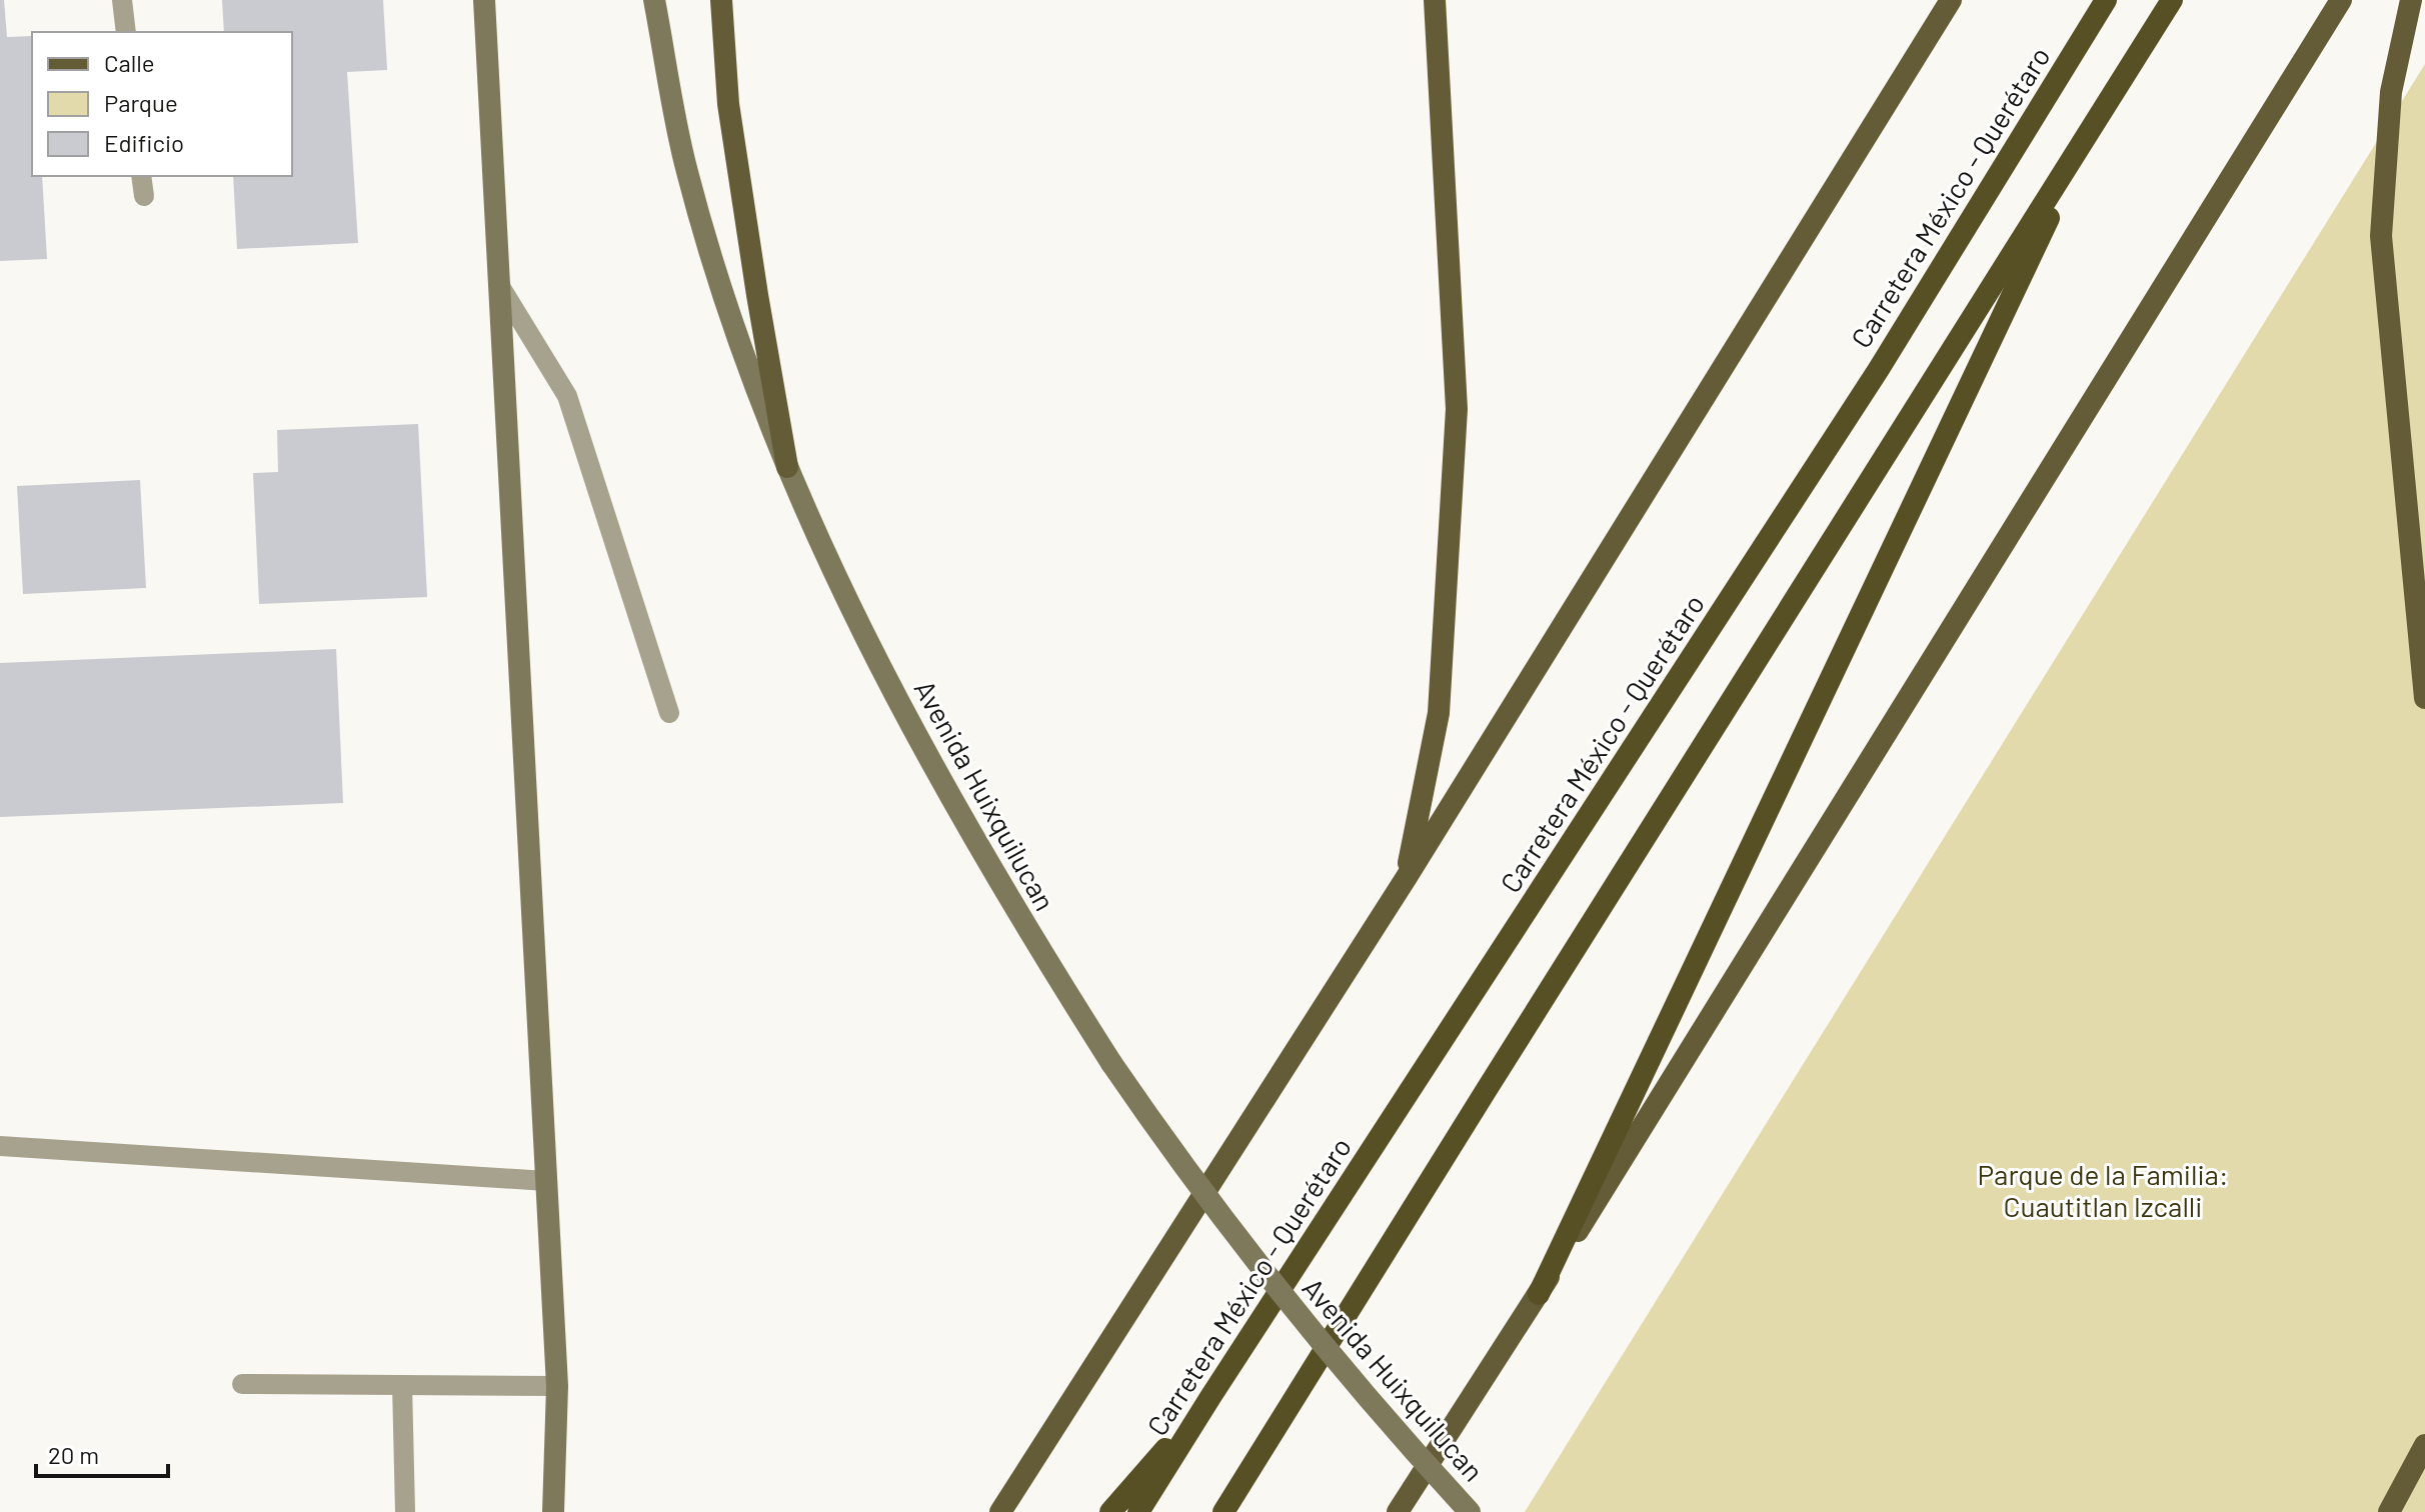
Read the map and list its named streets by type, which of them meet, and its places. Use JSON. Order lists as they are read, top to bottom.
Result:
{
  "streets": {
    "highway": ["Carretera México - Querétaro"],
    "main road": ["Avenida Huixquilucan"]
  },
  "parks": ["Parque de la Familia: Cuautitlan Izcalli"],
  "legend": ["Calle", "Parque", "Edificio"],
  "scale_bar": "20 m"
}
